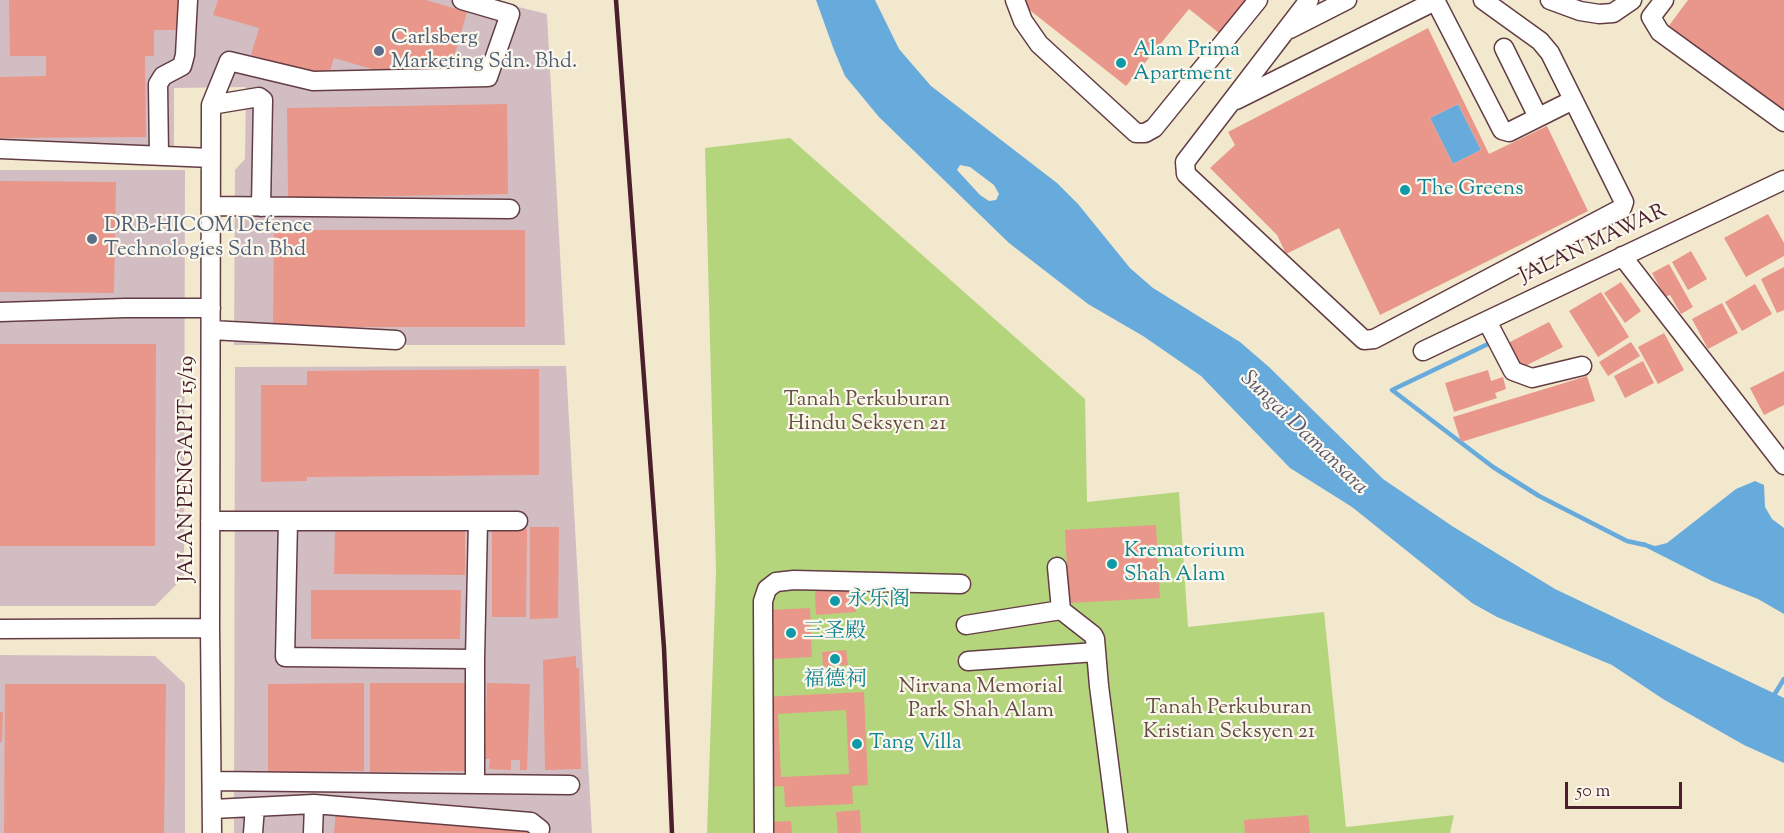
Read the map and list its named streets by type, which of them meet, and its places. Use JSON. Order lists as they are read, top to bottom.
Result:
{
  "streets": {
    "street": ["JALAN MAWAR", "JALAN PENGAPIT 15/19"]
  },
  "water": ["Sungai Damansara"],
  "parks": ["Tanah Perkuburan Hindu Seksyen 21", "Nirvana Memorial Park Shah Alam", "Tanah Perkuburan Kristian Seksyen 21"],
  "places": [
    "Carlsberg Marketing Sdn. Bhd.",
    "Alam Prima Apartment",
    "The Greens",
    "DRB-HICOM Defence Technologies Sdn Bhd",
    "Krematorium Shah Alam",
    "永乐阁",
    "三圣殿",
    "福德祠",
    "Tang Villa"
  ],
  "scale_bar": "50 m"
}
